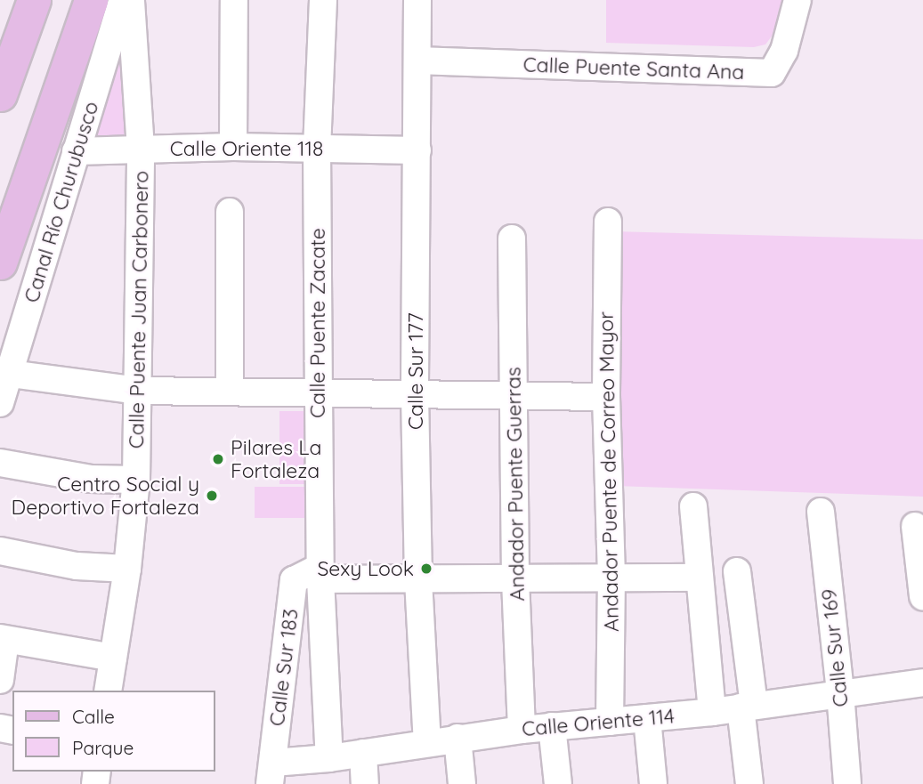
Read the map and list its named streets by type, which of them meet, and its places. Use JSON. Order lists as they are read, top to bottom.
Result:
{
  "streets": {
    "main road": ["Canal Río Churubusco"],
    "street": [
      "Calle Puente Santa Ana",
      "Calle Oriente 118",
      "Calle Puente Juan Carbonero",
      "Calle Puente Zacate",
      "Calle Sur 177",
      "Andador Puente de Correo Mayor",
      "Andador Puente Guerras",
      "Calle Sur 169",
      "Calle Sur 183",
      "Calle Oriente 114"
    ]
  },
  "crossings": [
    ["Calle Puente Santa Ana", "Calle Sur 177"],
    ["Calle Oriente 118", "Canal Río Churubusco"],
    ["Calle Oriente 118", "Calle Puente Juan Carbonero"],
    ["Calle Oriente 118", "Calle Puente Zacate"],
    ["Calle Oriente 118", "Calle Sur 177"],
    ["Calle Puente Zacate", "Calle Sur 183"],
    ["Calle Puente Zacate", "Calle Oriente 114"],
    ["Calle Sur 177", "Calle Oriente 114"],
    ["Andador Puente de Correo Mayor", "Calle Oriente 114"],
    ["Andador Puente Guerras", "Calle Oriente 114"],
    ["Calle Sur 169", "Calle Oriente 114"],
    ["Calle Sur 183", "Calle Oriente 114"]
  ],
  "places": ["Pilares La Fortaleza", "Centro Social y Deportivo Fortaleza", "Sexy Look"],
  "legend": ["Calle", "Parque"]
}
